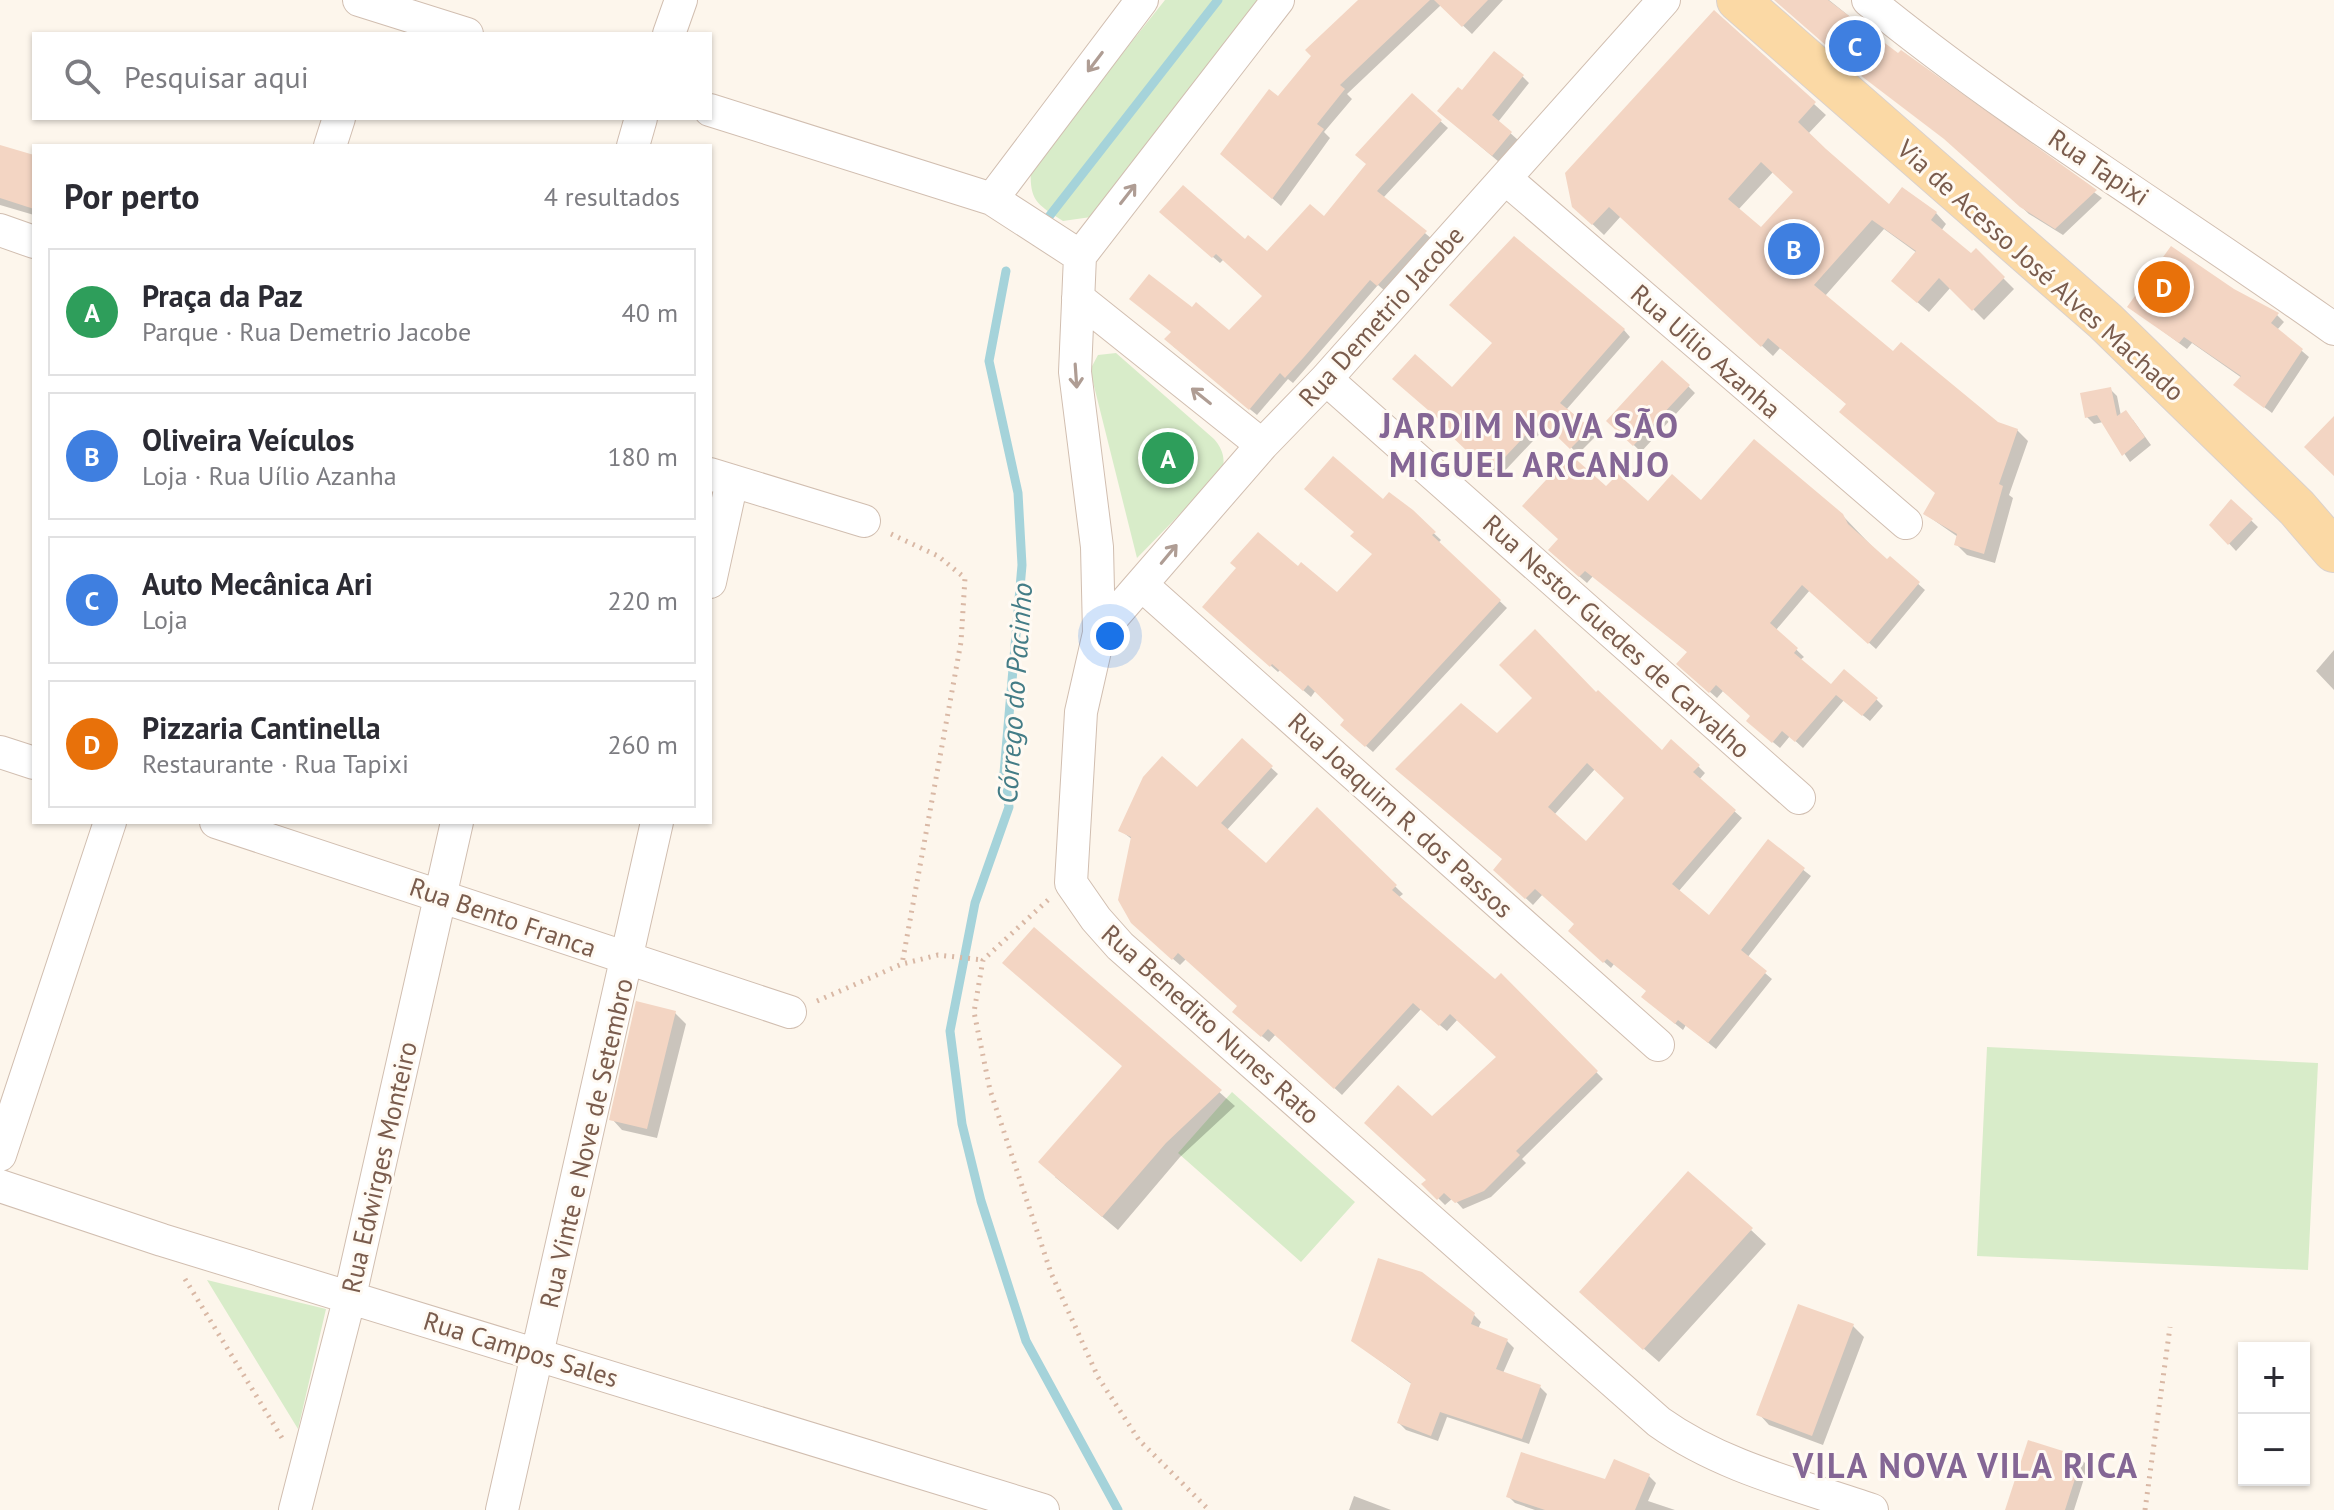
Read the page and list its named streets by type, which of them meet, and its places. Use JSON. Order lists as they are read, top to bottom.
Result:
{
  "streets": {
    "main road": ["Via de Acesso José Alves Machado"],
    "street": [
      "Rua Tapixi",
      "Rua Demetrio Jacobe",
      "Rua Uílio Azanha",
      "Rua Nestor Guedes de Carvalho",
      "Rua Joaquim R. dos Passos",
      "Rua Bento Franca",
      "Rua Benedito Nunes Rato",
      "Rua Vinte e Nove de Setembro",
      "Rua Edwirges Monteiro",
      "Rua Campos Sales"
    ]
  },
  "crossings": [
    ["Rua Demetrio Jacobe", "Rua Uílio Azanha"],
    ["Rua Demetrio Jacobe", "Rua Nestor Guedes de Carvalho"],
    ["Rua Demetrio Jacobe", "Rua Joaquim R. dos Passos"],
    ["Rua Bento Franca", "Rua Vinte e Nove de Setembro"],
    ["Rua Bento Franca", "Rua Edwirges Monteiro"],
    ["Rua Vinte e Nove de Setembro", "Rua Campos Sales"],
    ["Rua Edwirges Monteiro", "Rua Campos Sales"]
  ],
  "districts": ["JARDIM NOVA SÃO MIGUEL ARCANJO", "VILA NOVA VILA RICA"],
  "water": ["Córrego do Pacinho"],
  "page": {
    "pins": [
      "C",
      "B",
      "D",
      "A"
    ],
    "search": "Pesquisar aqui",
    "heading": ["Por perto", "4 resultados"],
    "list": [
      {
        "mark": "A",
        "name": "Praça da Paz",
        "note": "Parque · Rua Demetrio Jacobe",
        "value": "40 m"
      },
      {
        "mark": "B",
        "name": "Oliveira Veículos",
        "note": "Loja · Rua Uílio Azanha",
        "value": "180 m"
      },
      {
        "mark": "C",
        "name": "Auto Mecânica Ari",
        "note": "Loja",
        "value": "220 m"
      },
      {
        "mark": "D",
        "name": "Pizzaria Cantinella",
        "note": "Restaurante · Rua Tapixi",
        "value": "260 m"
      }
    ],
    "map_buttons": ["+", "−"]
  }
}
